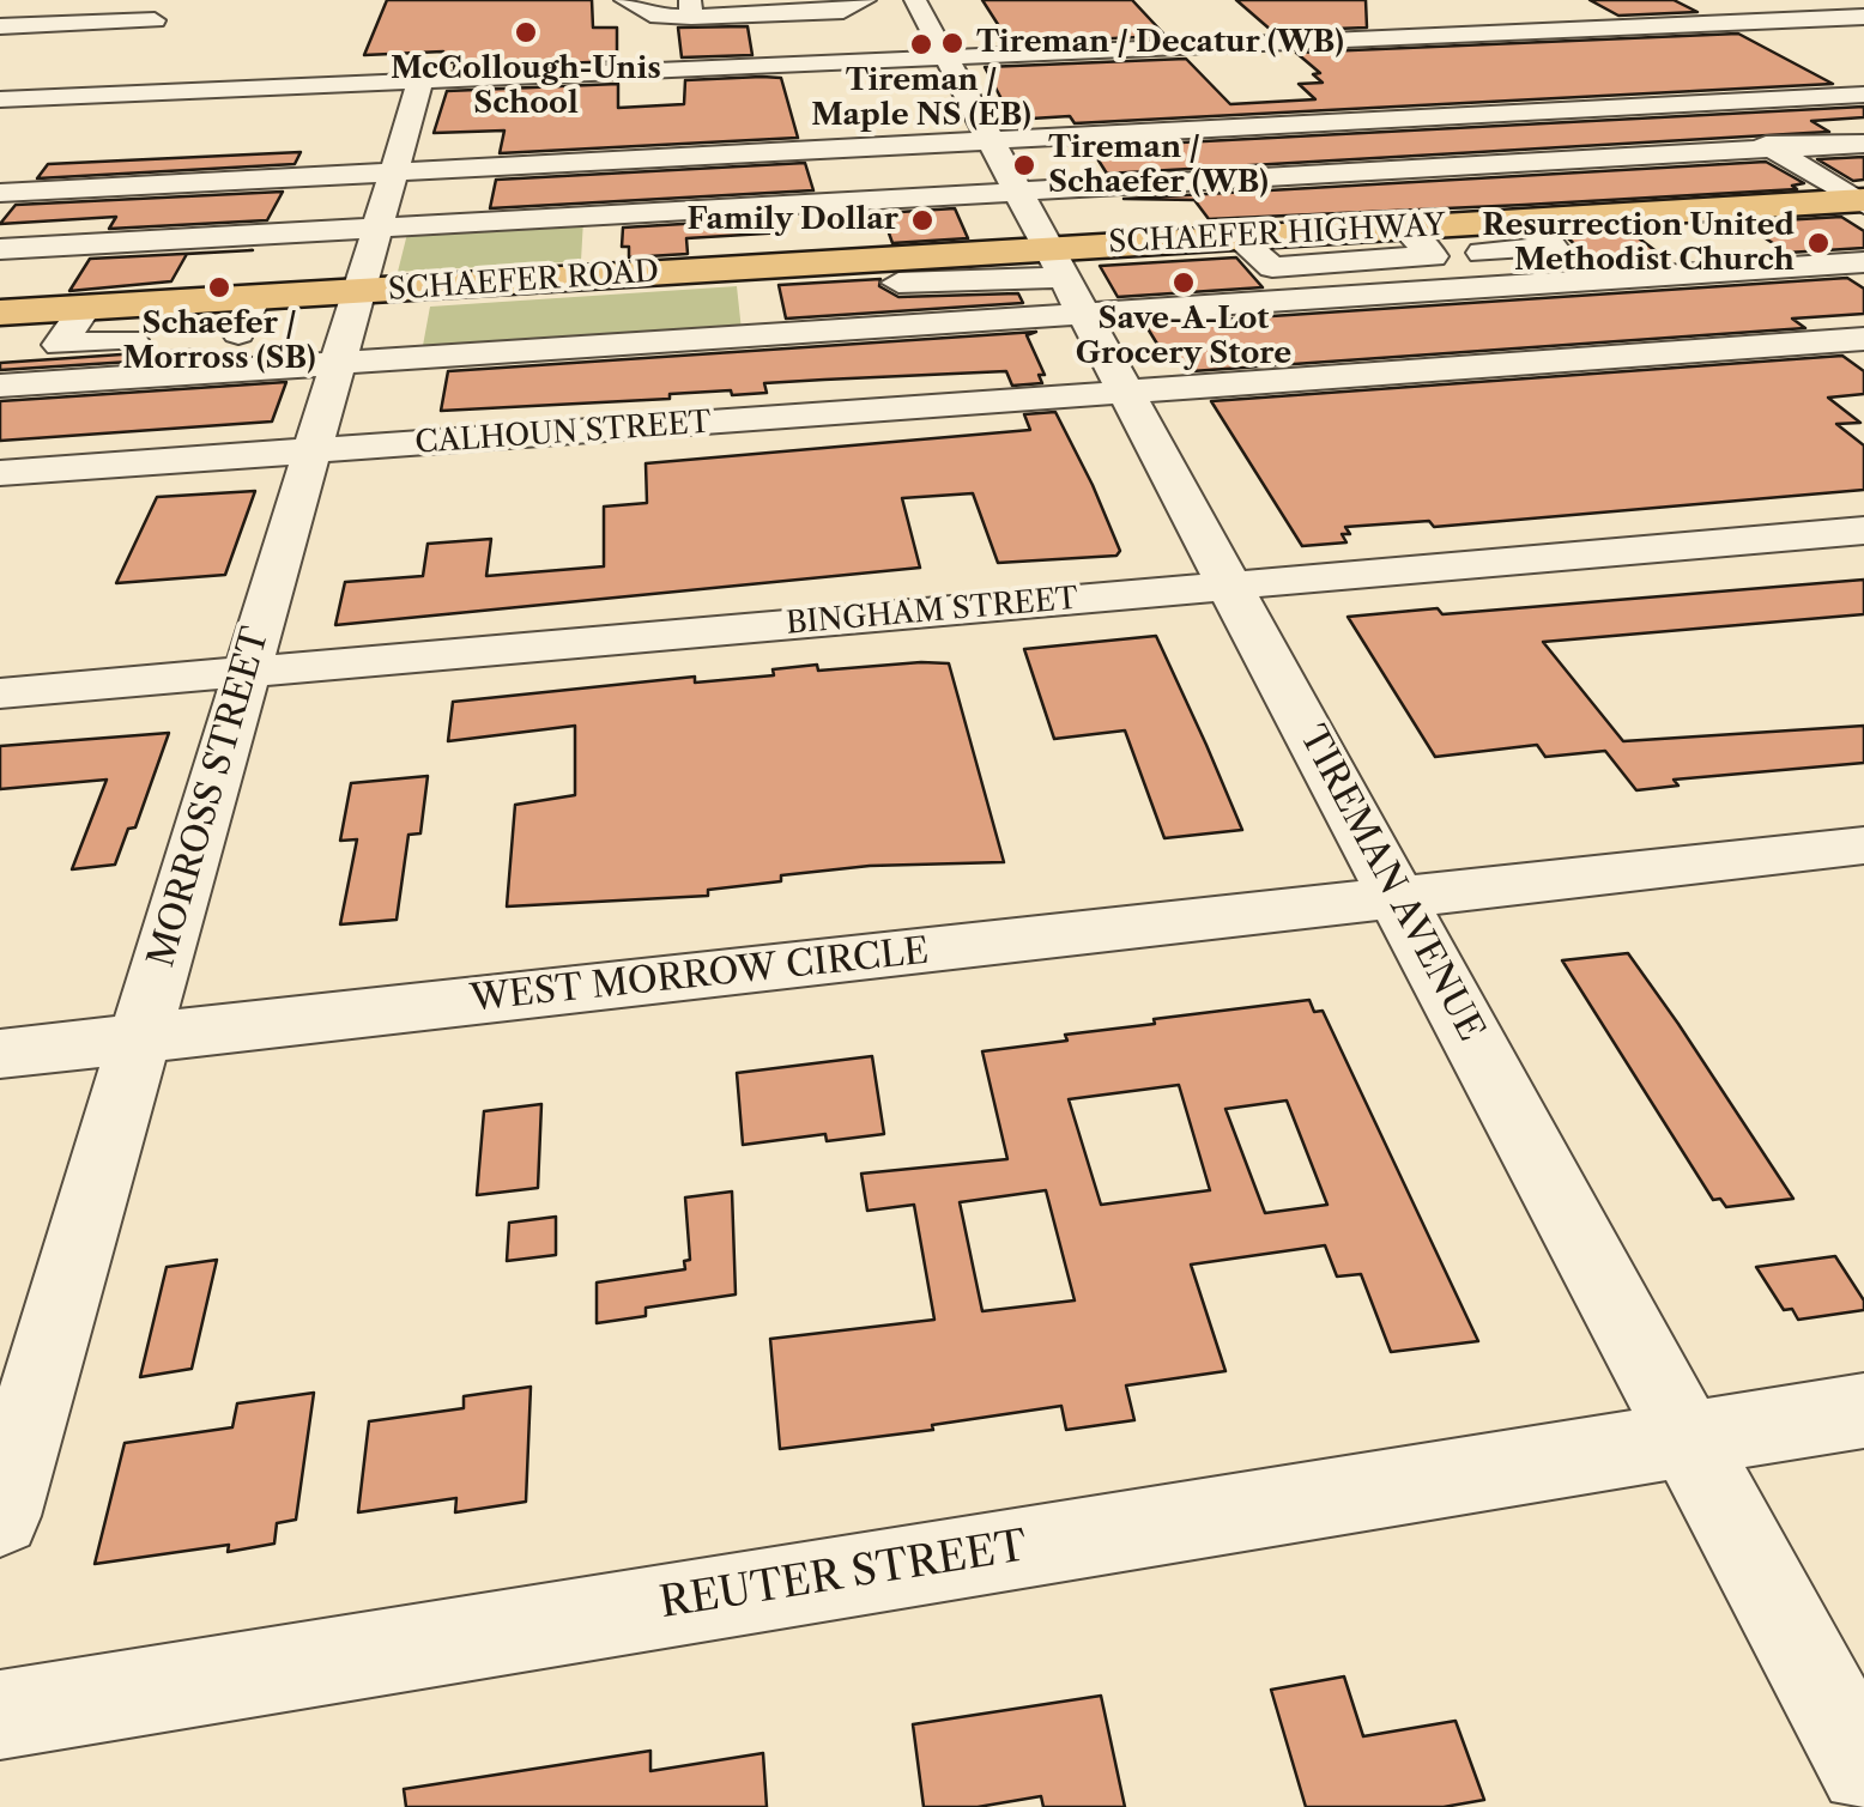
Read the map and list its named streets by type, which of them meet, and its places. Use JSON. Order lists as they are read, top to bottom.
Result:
{
  "streets": {
    "main road": ["SCHAEFER HIGHWAY", "SCHAEFER ROAD"],
    "street": [
      "CALHOUN STREET",
      "BINGHAM STREET",
      "MORROSS STREET",
      "TIREMAN AVENUE",
      "WEST MORROW CIRCLE",
      "REUTER STREET"
    ]
  },
  "crossings": [
    ["SCHAEFER HIGHWAY", "SCHAEFER ROAD"],
    ["SCHAEFER HIGHWAY", "TIREMAN AVENUE"],
    ["SCHAEFER ROAD", "MORROSS STREET"],
    ["SCHAEFER ROAD", "TIREMAN AVENUE"],
    ["CALHOUN STREET", "MORROSS STREET"],
    ["CALHOUN STREET", "TIREMAN AVENUE"],
    ["BINGHAM STREET", "MORROSS STREET"],
    ["BINGHAM STREET", "TIREMAN AVENUE"],
    ["MORROSS STREET", "WEST MORROW CIRCLE"],
    ["TIREMAN AVENUE", "WEST MORROW CIRCLE"],
    ["TIREMAN AVENUE", "REUTER STREET"]
  ],
  "places": [
    "McCollough-Unis School",
    "Tireman / Decatur (WB)",
    "Tireman / Maple NS (EB)",
    "Tireman / Schaefer (WB)",
    "Family Dollar",
    "Resurrection United Methodist Church",
    "Save-A-Lot Grocery Store",
    "Schaefer / Morross (SB)"
  ]
}
